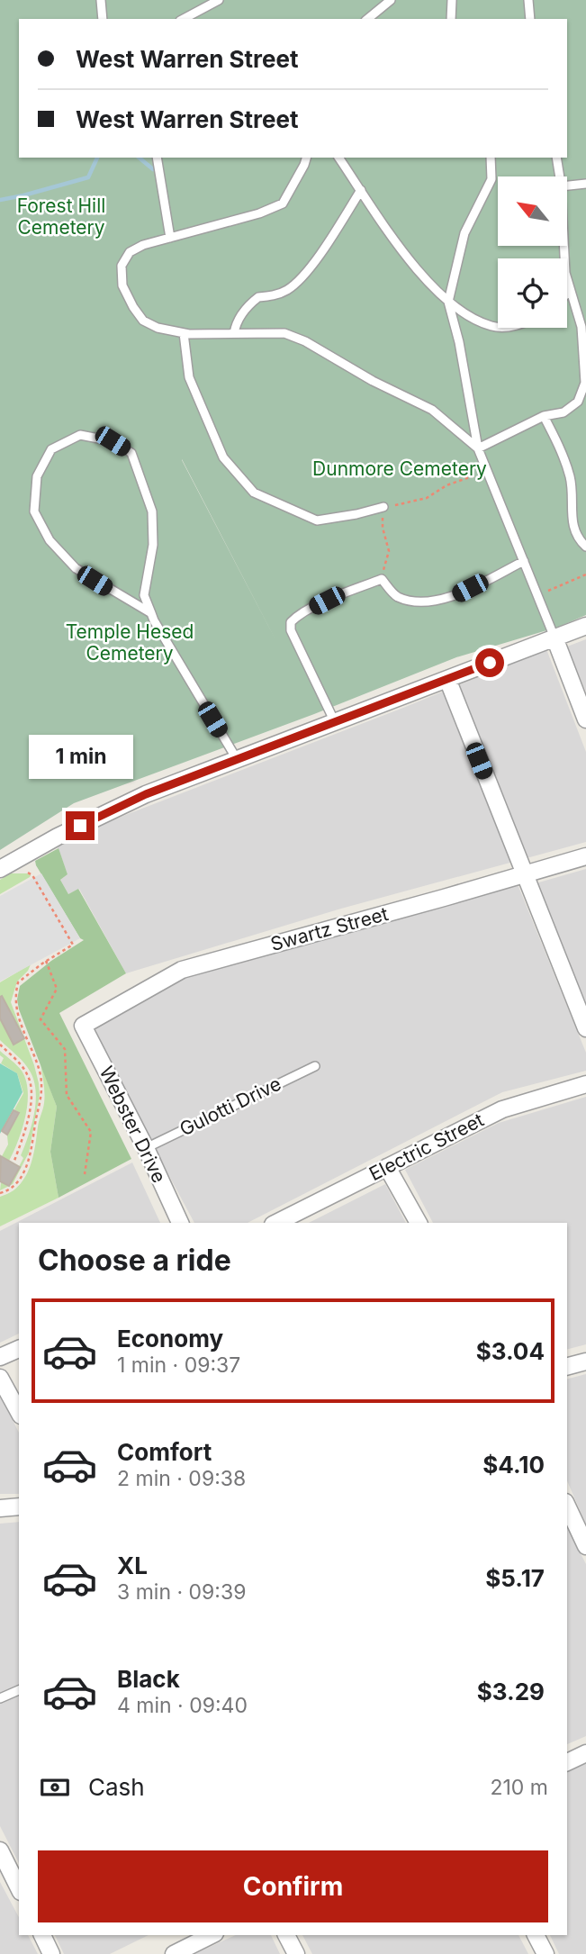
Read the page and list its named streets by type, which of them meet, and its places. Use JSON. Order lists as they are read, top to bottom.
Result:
{
  "streets": {
    "street": ["Swartz Street", "Webster Drive", "Electric Street"],
    "lane": ["Gulotti Drive"]
  },
  "crossings": [
    ["Swartz Street", "Webster Drive"],
    ["Gulotti Drive", "Webster Drive"]
  ],
  "parks": ["Forest Hill Cemetery", "Dunmore Cemetery", "Temple Hesed Cemetery"],
  "north": "top left",
  "page": {
    "banner": ["West Warren Street", "West Warren Street"],
    "bubble": "1 min",
    "heading": "Choose a ride",
    "list": [
      {
        "name": "Economy",
        "note": "1 min · 09:37",
        "value": "$3.04"
      },
      {
        "name": "Comfort",
        "note": "2 min · 09:38",
        "value": "$4.10"
      },
      {
        "name": "XL",
        "note": "3 min · 09:39",
        "value": "$5.17"
      },
      {
        "name": "Black",
        "note": "4 min · 09:40",
        "value": "$3.29"
      }
    ],
    "pay": ["Cash", "210 m"],
    "buttons": "Confirm"
  }
}
